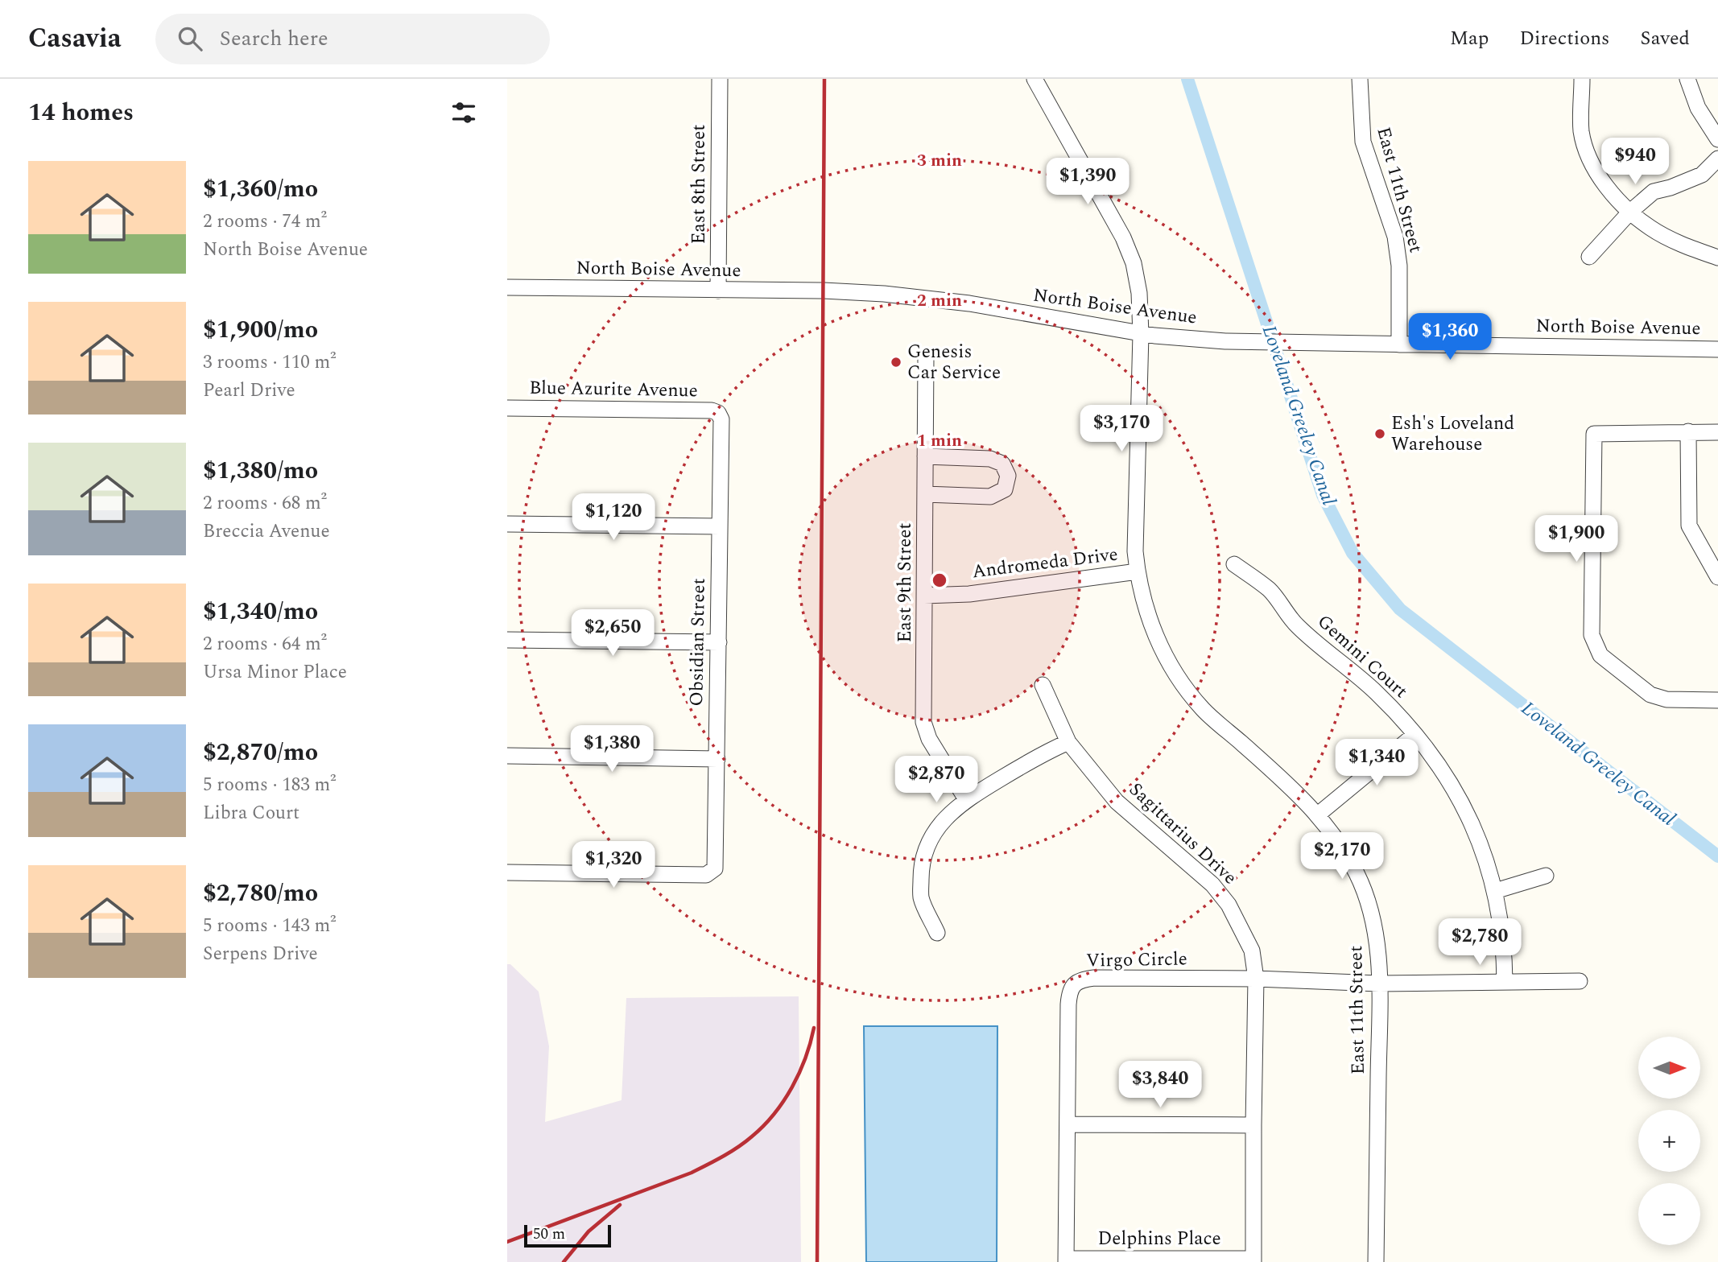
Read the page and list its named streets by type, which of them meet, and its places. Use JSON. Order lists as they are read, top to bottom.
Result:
{
  "streets": {
    "street": [
      "East 8th Street",
      "East 11th Street",
      "North Boise Avenue",
      "Blue Azurite Avenue",
      "Andromeda Drive",
      "East 9th Street",
      "Obsidian Street",
      "Gemini Court",
      "Sagittarius Drive",
      "Virgo Circle",
      "Delphins Place"
    ]
  },
  "crossings": [
    ["East 8th Street", "North Boise Avenue"],
    ["East 11th Street", "North Boise Avenue"],
    ["East 11th Street", "Andromeda Drive"],
    ["East 11th Street", "Virgo Circle"],
    ["Blue Azurite Avenue", "Obsidian Street"],
    ["Andromeda Drive", "East 9th Street"],
    ["Gemini Court", "Virgo Circle"],
    ["Sagittarius Drive", "Virgo Circle"],
    ["Sagittarius Drive", "Delphins Place"],
    ["Virgo Circle", "Delphins Place"]
  ],
  "water": ["Loveland Greeley Canal"],
  "places": ["Genesis Car Service", "Esh's Loveland Warehouse"],
  "scale_bar": "50 m",
  "north": "right",
  "page": {
    "header": "Casavia",
    "search": "Search here",
    "nav": ["Map", "Directions", "Saved"],
    "heading": "14 homes",
    "price": [
      "$940",
      "$1,390",
      "$1,360",
      "$3,170",
      "$1,120",
      "$1,900",
      "$2,650",
      "$1,380",
      "$1,340",
      "$2,870",
      "$2,170",
      "$1,320",
      "$2,780",
      "$3,840"
    ],
    "list": [
      {
        "name": "$1,360/mo",
        "note": "2 rooms · 74 m² · North Boise Avenue"
      },
      {
        "name": "$1,900/mo",
        "note": "3 rooms · 110 m² · Pearl Drive"
      },
      {
        "name": "$1,380/mo",
        "note": "2 rooms · 68 m² · Breccia Avenue"
      },
      {
        "name": "$1,340/mo",
        "note": "2 rooms · 64 m² · Ursa Minor Place"
      },
      {
        "name": "$2,870/mo",
        "note": "5 rooms · 183 m² · Libra Court"
      },
      {
        "name": "$2,780/mo",
        "note": "5 rooms · 143 m² · Serpens Drive"
      }
    ],
    "map_buttons": ["+", "−"],
    "scale": "50 m"
  },
  "rings": ["3 min", "2 min", "1 min"]
}
